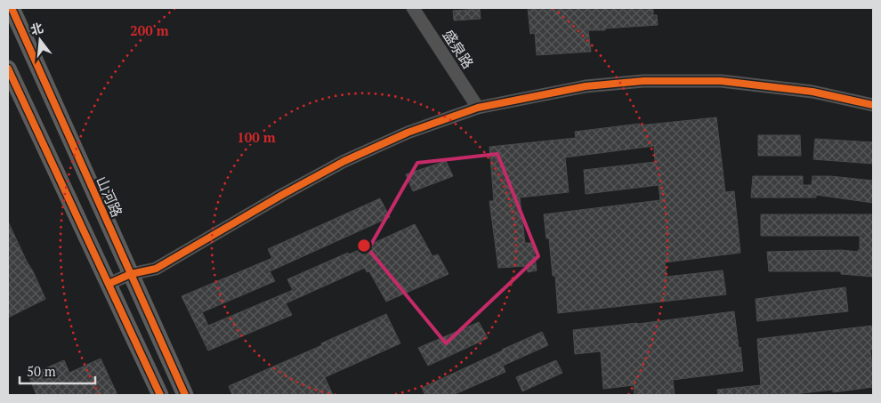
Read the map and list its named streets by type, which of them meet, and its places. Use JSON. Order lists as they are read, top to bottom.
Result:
{
  "streets": {
    "main road": ["山河路"],
    "street": ["盛泉路"]
  },
  "scale_bar": "50 m",
  "north": "top",
  "rings": ["200 m", "100 m"]
}
